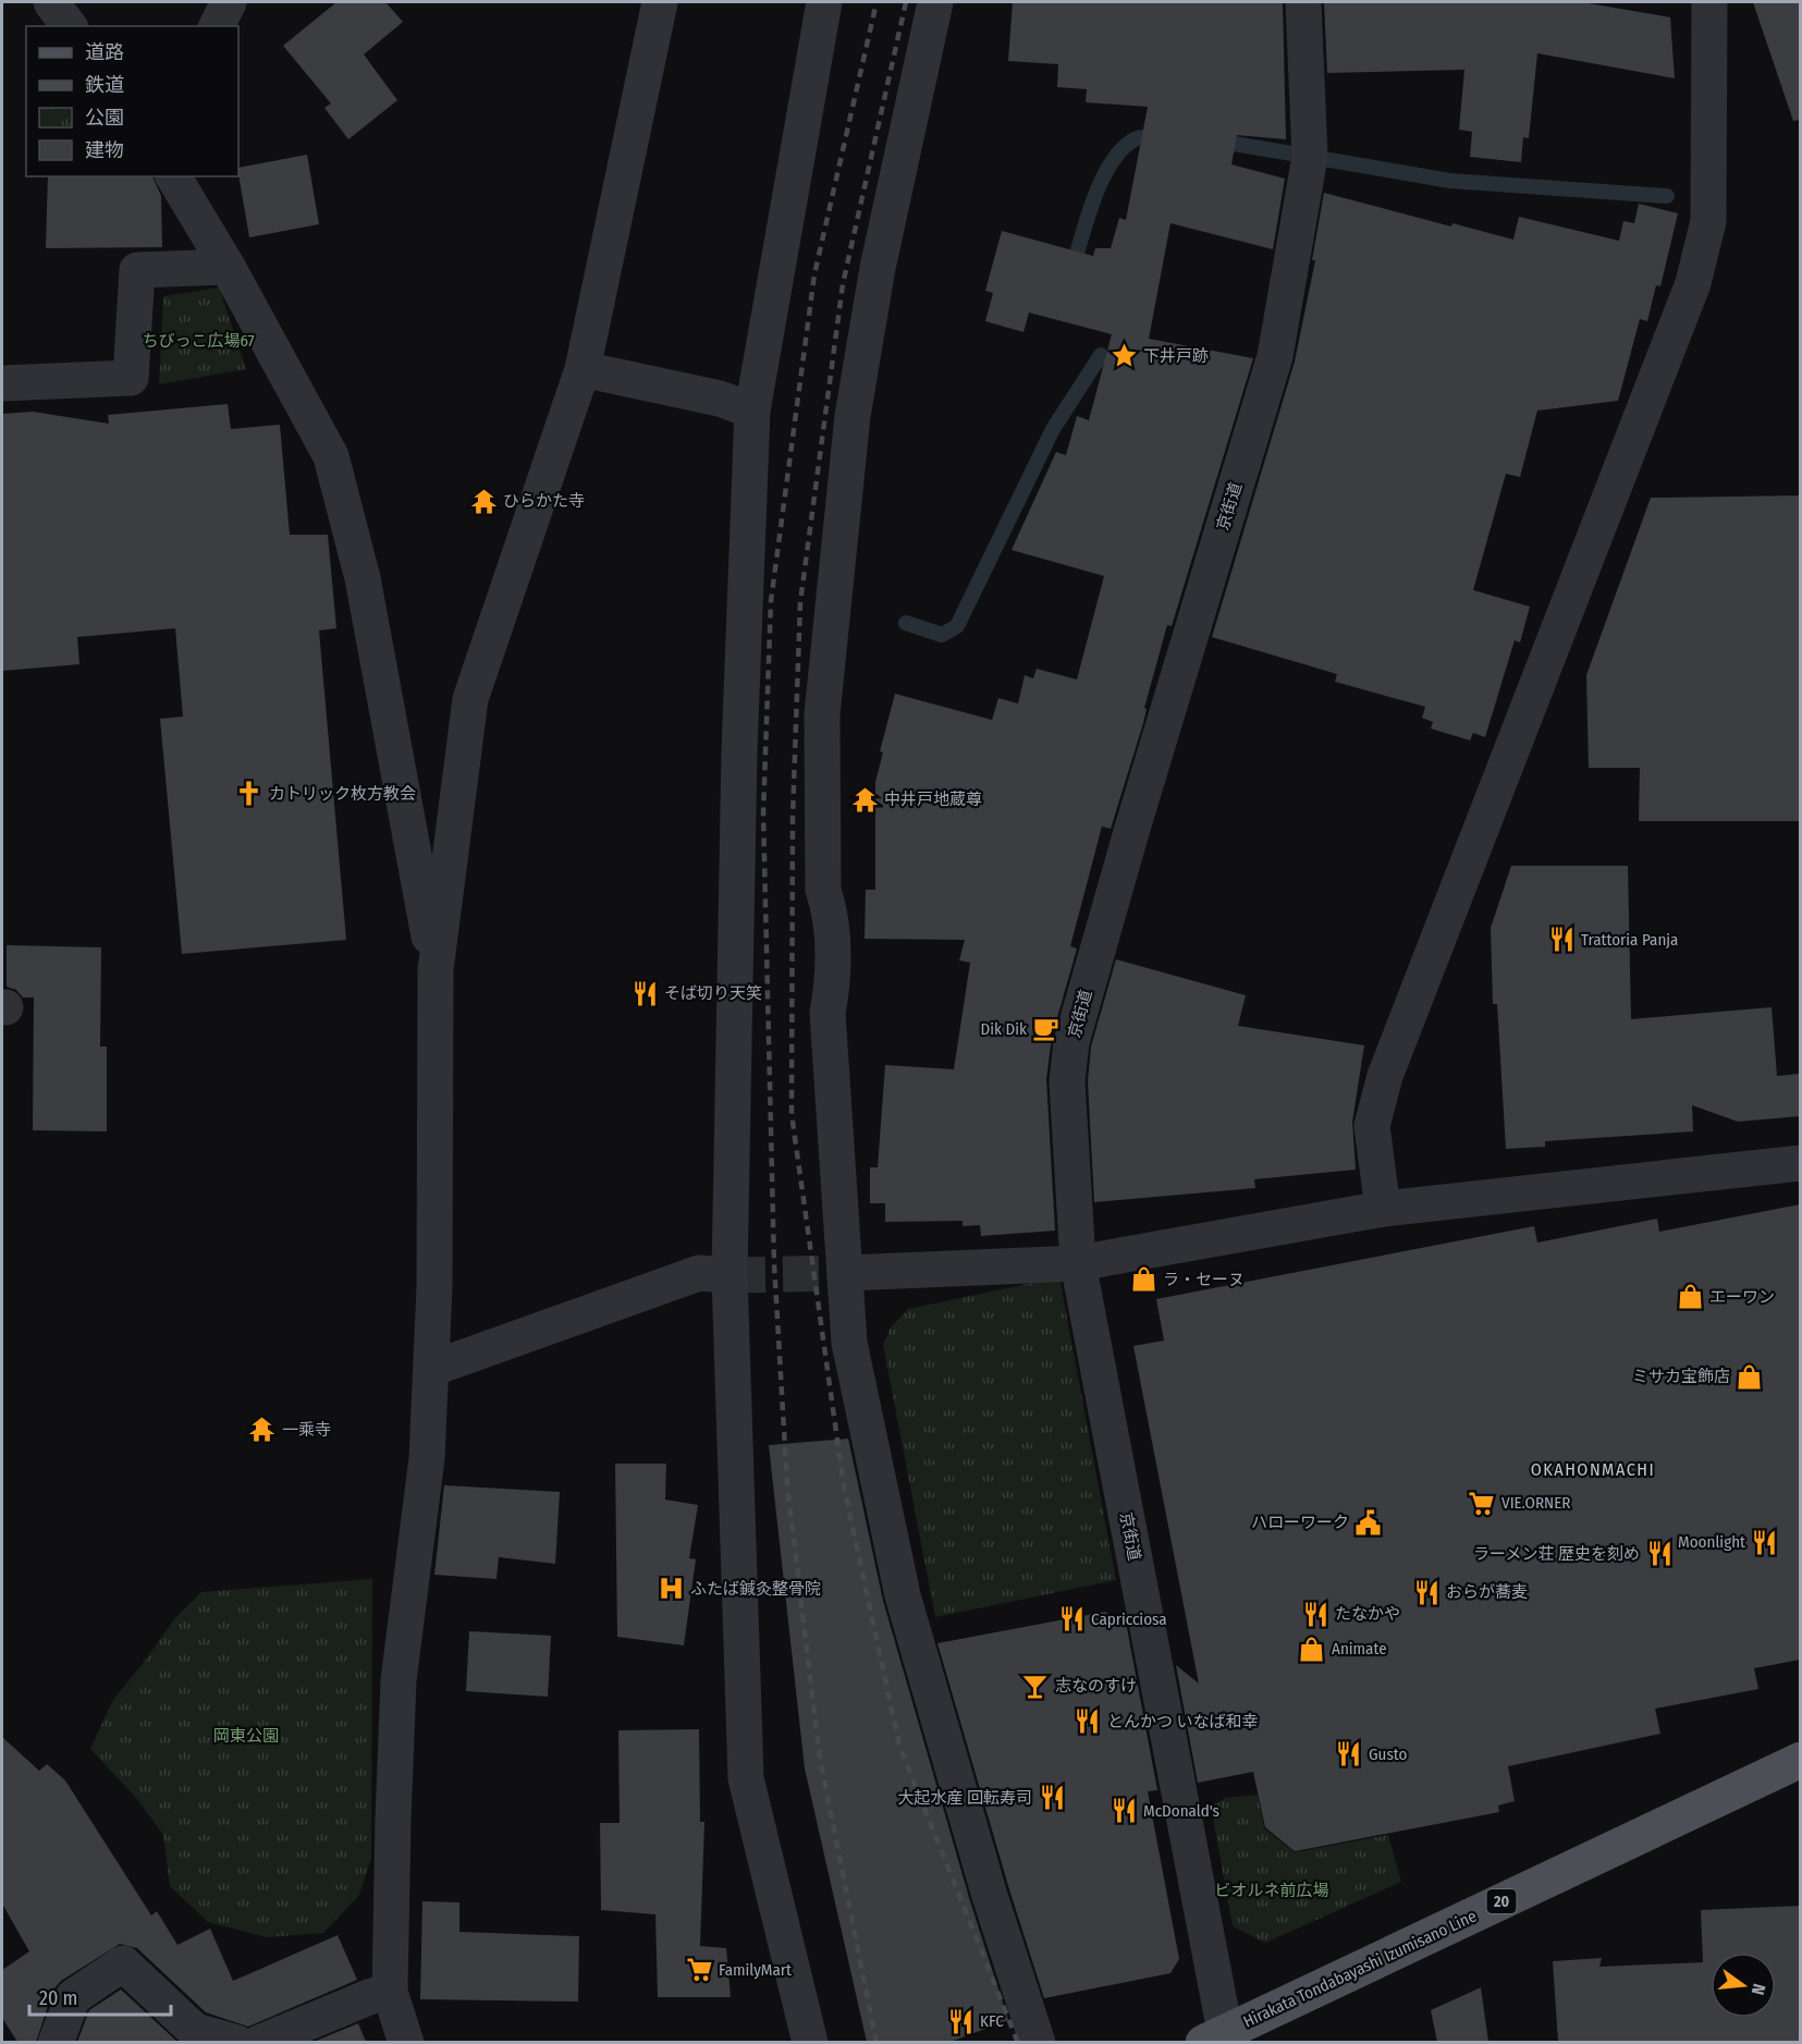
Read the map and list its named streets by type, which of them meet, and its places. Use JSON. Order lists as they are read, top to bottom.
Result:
{
  "streets": {
    "main road": ["20", "Hirakata Tondabayashi Izumisano Line"],
    "street": ["京街道"]
  },
  "crossings": [
    ["京街道", "Hirakata Tondabayashi Izumisano Line"]
  ],
  "districts": ["OKAHONMACHI"],
  "parks": ["ちびっこ広場67", "岡東公園", "ビオルネ前広場"],
  "places": {
    "place": ["下井戸跡"],
    "temple": ["ひらかた寺", "中井戸地蔵尊", "一乘寺"],
    "church": ["カトリック枚方教会"],
    "restaurant": [
      "Trattoria Panja",
      "そば切り天笑",
      "Moonlight",
      "ラーメン荘 歴史を刻め",
      "おらが蕎麦",
      "たなかや",
      "Capricciosa",
      "とんかつ いなば和幸",
      "Gusto",
      "大起水産 回転寿司",
      "McDonald's",
      "KFC"
    ],
    "cafe": ["Dik Dik"],
    "shop": [
      "ラ・セーヌ",
      "エーワン",
      "ミサカ宝飾店",
      "Animate"
    ],
    "supermarket": ["VIE.ORNER", "FamilyMart"],
    "public building": ["ハローワーク"],
    "hospital": ["ふたば鍼灸整骨院"],
    "bar": ["志なのすけ"]
  },
  "legend": [
    "道路",
    "鉄道",
    "公園",
    "建物"
  ],
  "scale_bar": "20 m",
  "north": "right"
}
